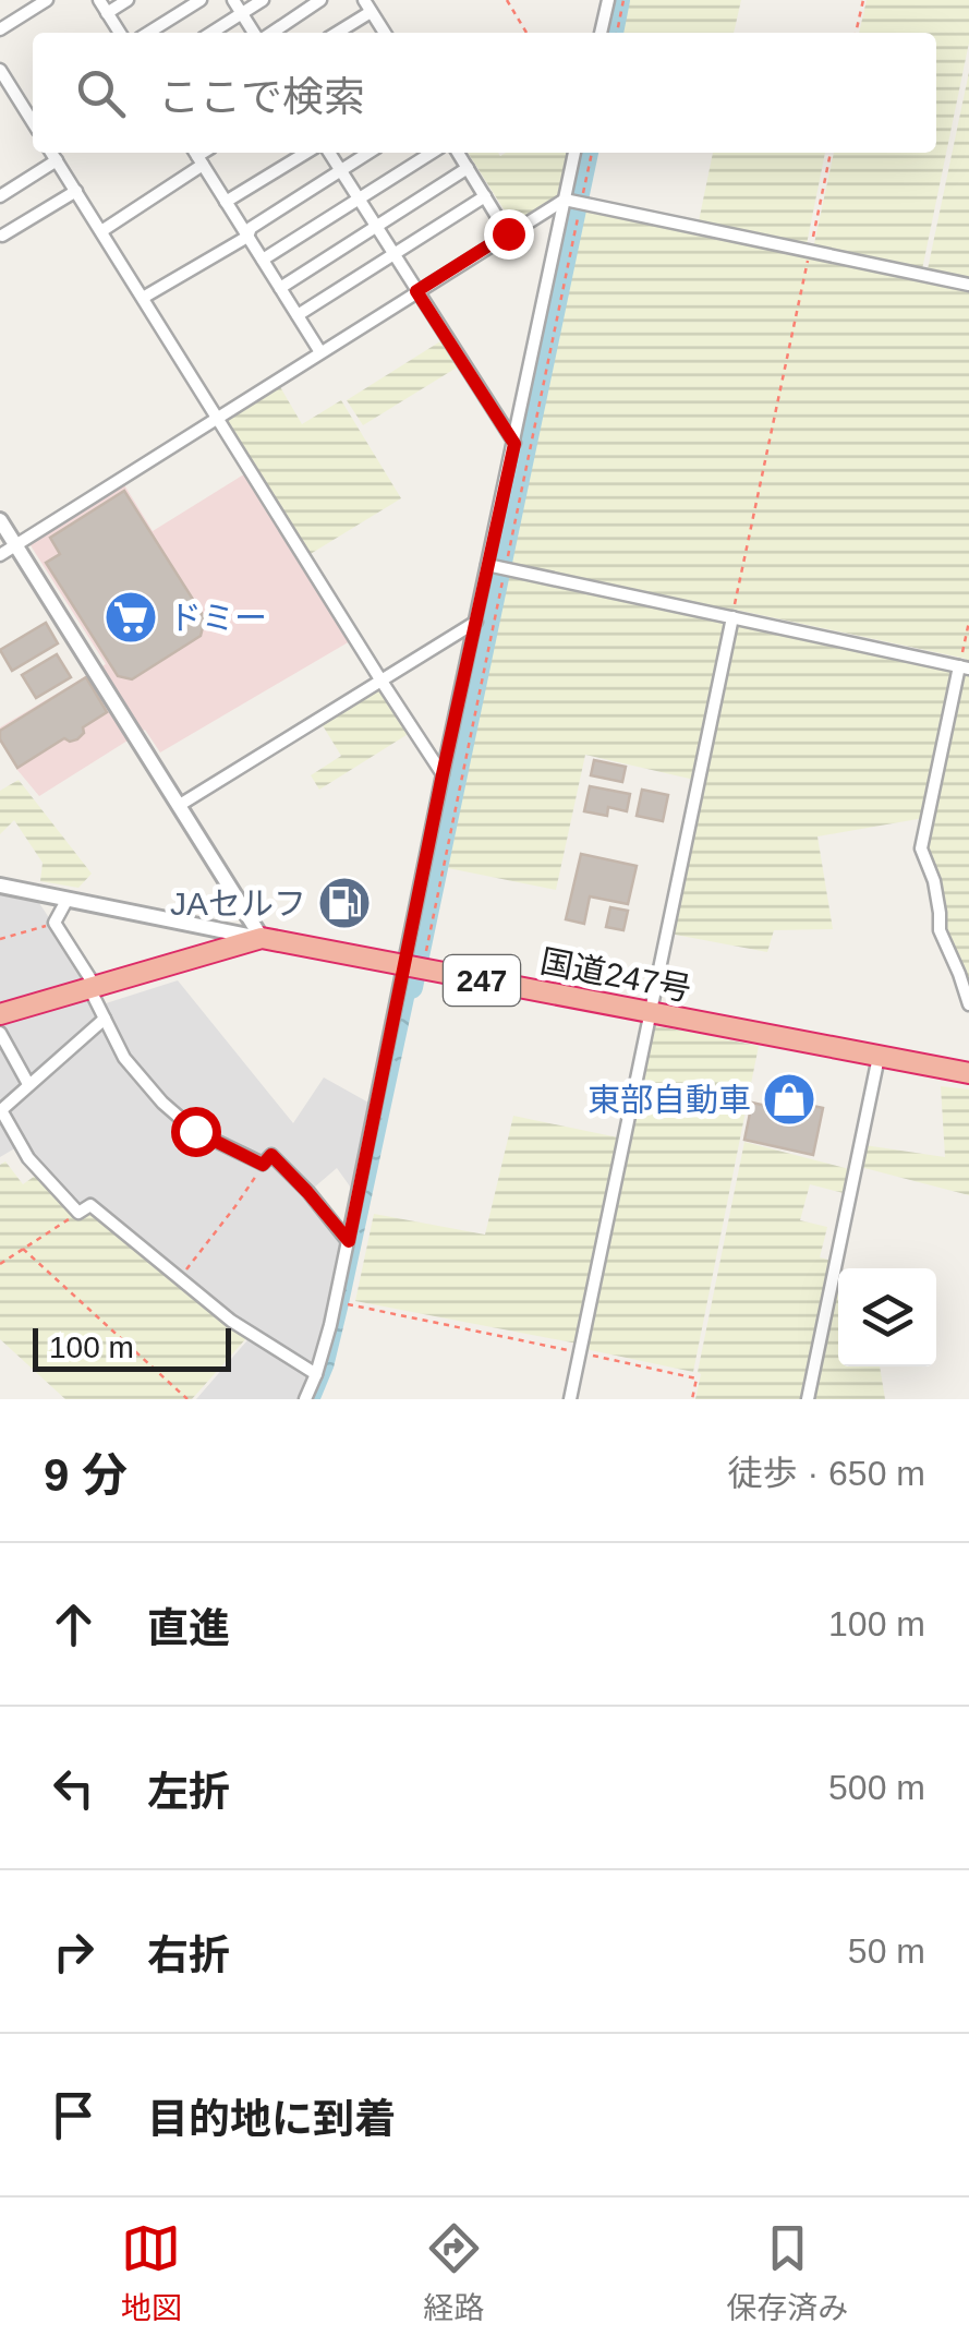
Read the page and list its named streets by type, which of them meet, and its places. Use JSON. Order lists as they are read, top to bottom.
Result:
{
  "streets": {
    "highway": ["国道247号", "247"]
  },
  "places": {
    "supermarket": ["ドミー"],
    "fuel station": ["JAセルフ"],
    "shop": ["東部自動車"]
  },
  "scale_bar": "100 m",
  "page": {
    "search": "ここで検索",
    "scale": "100 m",
    "heading": ["9 分", "徒歩 · 650 m"],
    "list": [
      ["直進", "100 m"],
      ["左折", "500 m"],
      ["右折", "50 m"],
      "目的地に到着"
    ],
    "nav": ["地図", "経路", "保存済み"]
  }
}
